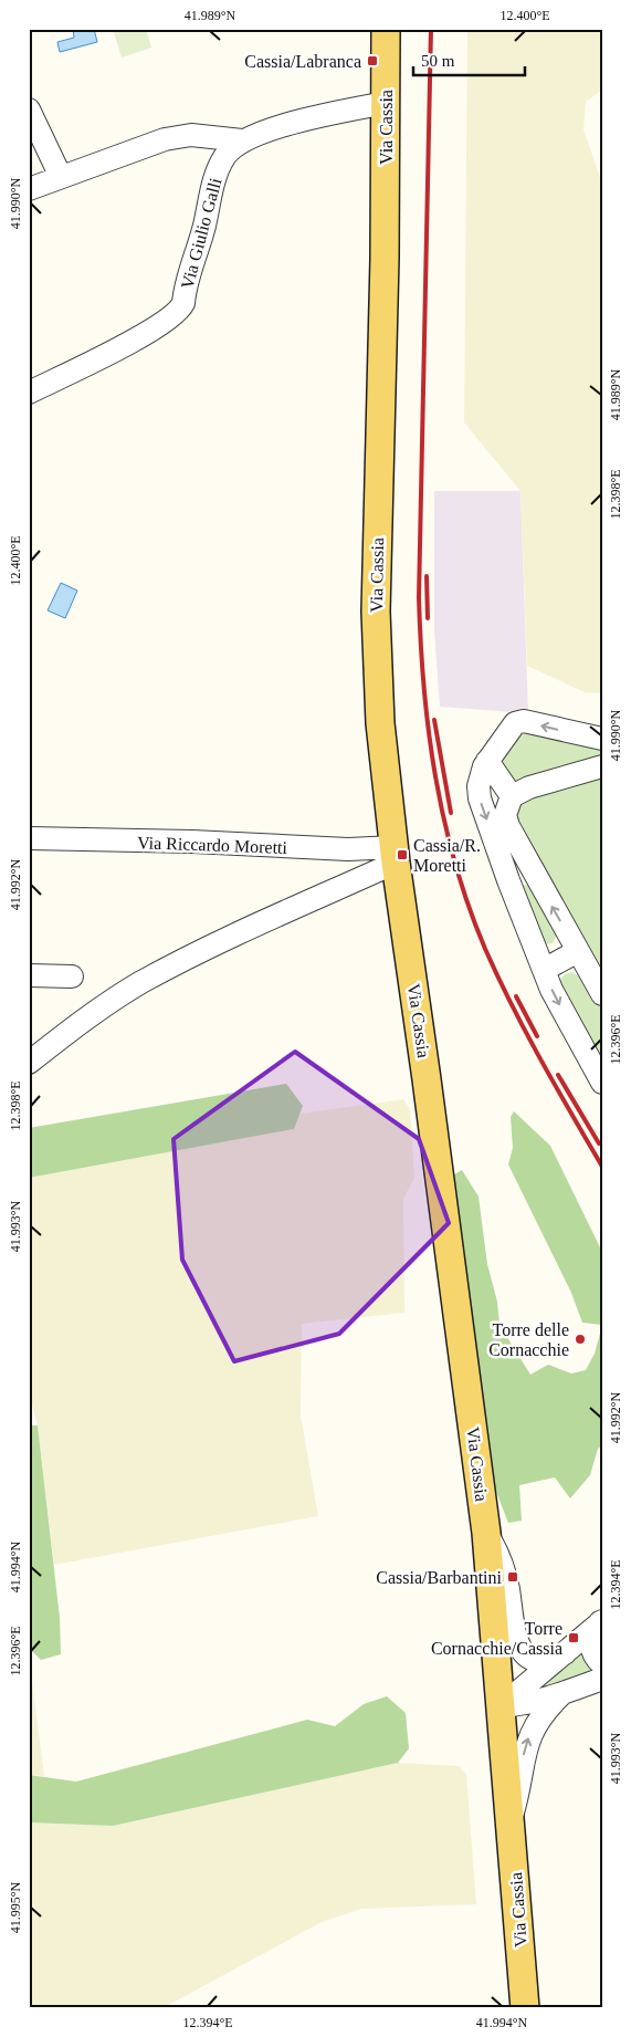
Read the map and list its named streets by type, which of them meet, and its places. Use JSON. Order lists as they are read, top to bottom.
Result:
{
  "streets": {
    "main road": ["Via Cassia"],
    "street": ["Via Giulio Galli", "Via Riccardo Moretti"]
  },
  "crossings": [
    ["Via Cassia", "Via Giulio Galli"],
    ["Via Cassia", "Via Riccardo Moretti"]
  ],
  "places": {
    "transit": [
      "Cassia/Labranca",
      "Cassia/R. Moretti",
      "Cassia/Barbantini",
      "Torre Cornacchie/Cassia"
    ],
    "other": ["Torre delle Cornacchie"]
  },
  "scale_bar": "50 m",
  "coordinates": [
    "41.989°N",
    "12.400°E",
    "41.990°N",
    "12.398°E",
    "41.992°N",
    "12.396°E",
    "41.993°N",
    "41.994°N",
    "12.394°E",
    "41.995°N"
  ]
}
